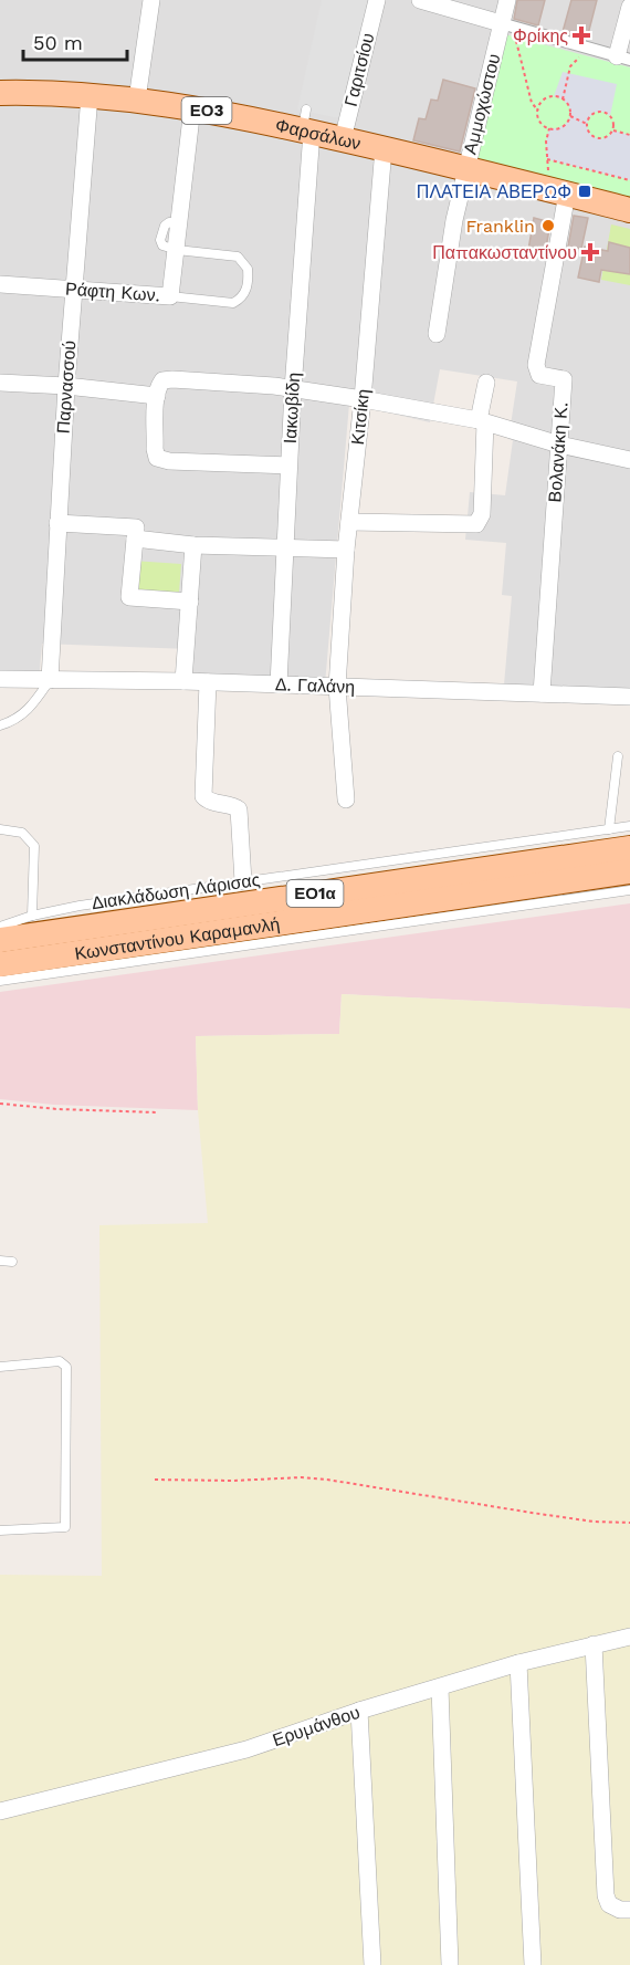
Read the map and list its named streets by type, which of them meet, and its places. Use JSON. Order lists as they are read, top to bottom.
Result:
{
  "streets": {
    "main road": [
      "ΕΟ3",
      "Φαρσάλων",
      "ΕΟ1α",
      "Κωνσταντίνου Καραμανλή"
    ],
    "street": [
      "Γαριτσίου",
      "Αμμοχώστου",
      "Ράφτη Κων.",
      "Παρνασσού",
      "Ιακωβίδη",
      "Κιτσίκη",
      "Βολανάκη Κ.",
      "Δ. Γαλάνη",
      "Ερυμάνθου"
    ],
    "lane": ["Διακλάδωση Λάρισας"]
  },
  "crossings": [
    ["Γαριτσίου", "Φαρσάλων"],
    ["Αμμοχώστου", "Φαρσάλων"],
    ["Φαρσάλων", "Παρνασσού"],
    ["Φαρσάλων", "Ιακωβίδη"],
    ["Φαρσάλων", "Κιτσίκη"],
    ["Φαρσάλων", "Βολανάκη Κ."],
    ["Ράφτη Κων.", "Παρνασσού"],
    ["Παρνασσού", "Δ. Γαλάνη"],
    ["Ιακωβίδη", "Δ. Γαλάνη"],
    ["Κιτσίκη", "Δ. Γαλάνη"],
    ["Βολανάκη Κ.", "Δ. Γαλάνη"]
  ],
  "places": {
    "health": ["Φρίκης", "Παπακωσταντίνου"],
    "transit": ["ΠΛΑΤΕΙΑ ΑΒΕΡΩΦ"],
    "other": ["Franklin"]
  },
  "scale_bar": "50 m"
}
